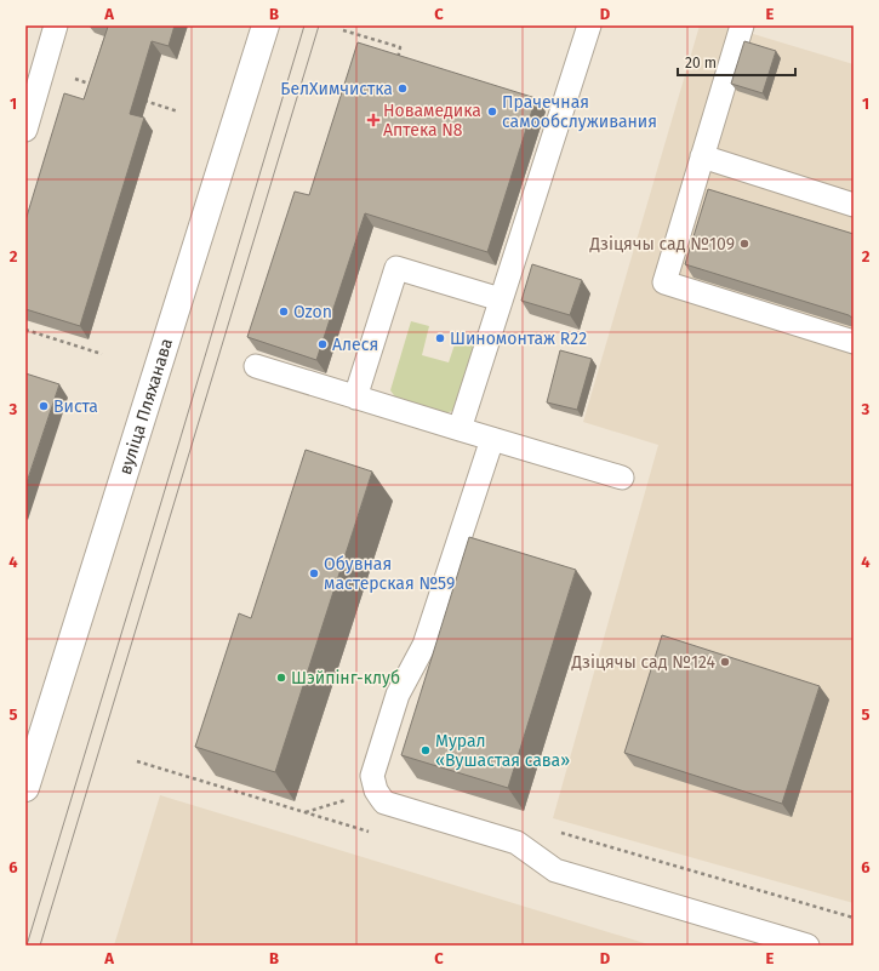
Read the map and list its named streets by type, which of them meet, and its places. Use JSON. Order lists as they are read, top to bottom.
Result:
{
  "streets": {
    "main road": ["вуліца Пляханава"]
  },
  "places": {
    "other": [
      "БелХимчистка",
      "Прачечная самообслуживания",
      "Дзіцячы сад №109",
      "Ozon",
      "Шиномонтаж R22",
      "Алеся",
      "Виста",
      "Обувная мастерская №59",
      "Дзіцячы сад №124",
      "Шэйпінг-клуб",
      "Мурал «Вушастая сава»"
    ],
    "health": ["Новамедика Аптека N8"]
  },
  "scale_bar": "20 m",
  "grid": {
    "columns": [
      "A",
      "B",
      "C",
      "D",
      "E"
    ],
    "rows": [
      "1",
      "2",
      "3",
      "4",
      "5",
      "6"
    ]
  }
}
